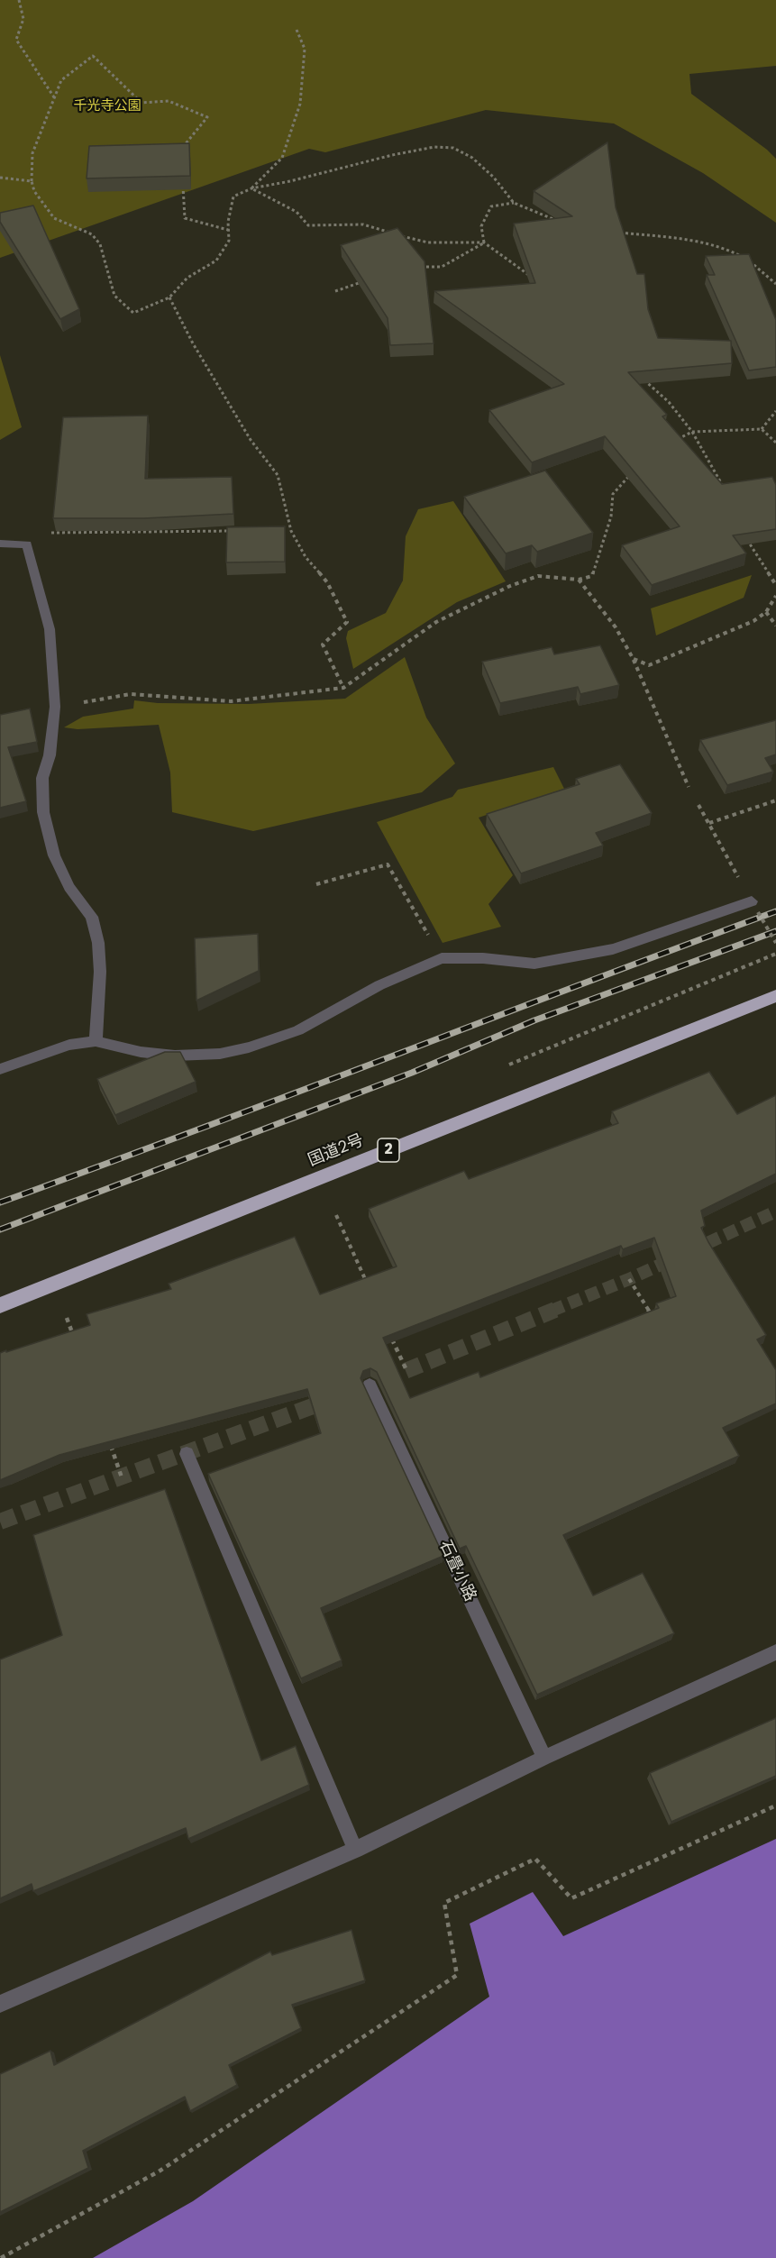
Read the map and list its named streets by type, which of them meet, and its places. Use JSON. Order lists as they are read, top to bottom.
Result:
{
  "streets": {
    "highway": ["2", "国道2号"],
    "street": ["石畳小路"]
  },
  "parks": ["千光寺公園"]
}
